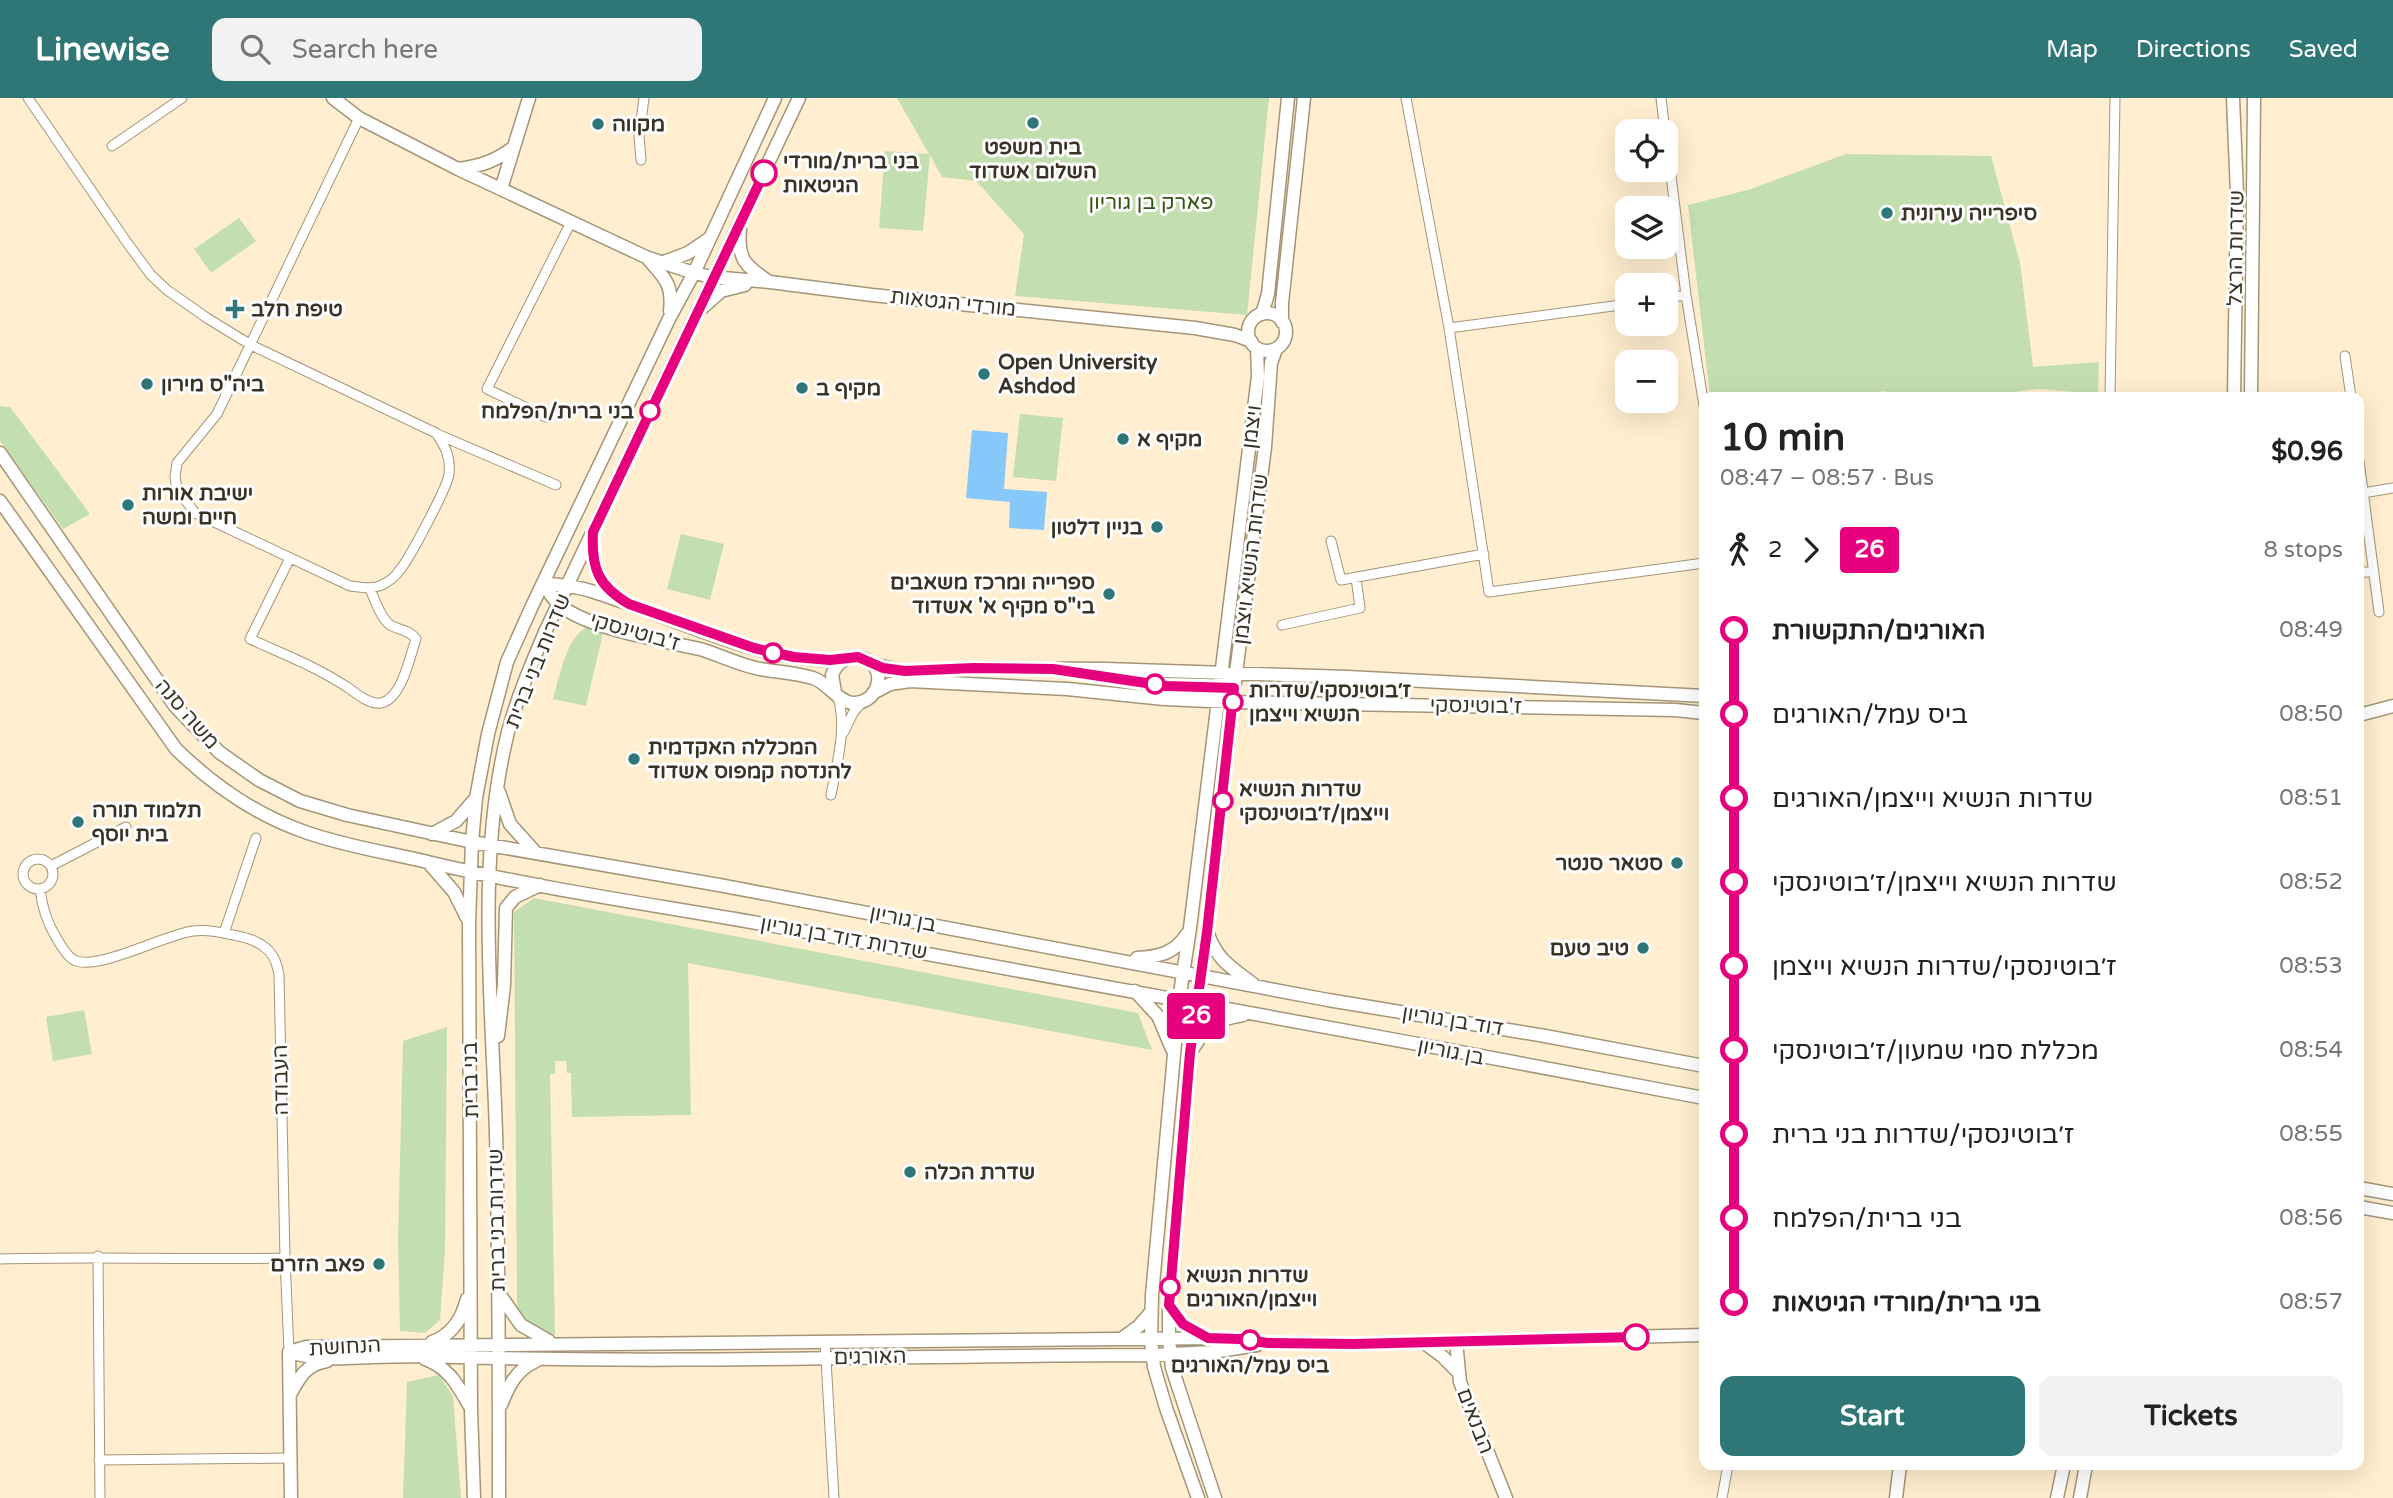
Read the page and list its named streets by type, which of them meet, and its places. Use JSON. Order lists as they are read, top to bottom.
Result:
{
  "streets": {
    "street": [
      "שדרות הרצל",
      "מורדי הגטאות",
      "ויצמן",
      "שדרות הנשיא ויצמן",
      "ז'בוטינסקי",
      "שדרות בני ברית",
      "משה סנה",
      "בן גוריון",
      "שדרות דוד בן גוריון",
      "דוד בן גוריון",
      "העבודה",
      "בני ברית",
      "הנחושת",
      "האורגים",
      "הבנאים"
    ]
  },
  "crossings": [
    ["מורדי הגטאות", "ויצמן"],
    ["מורדי הגטאות", "שדרות הנשיא ויצמן"],
    ["מורדי הגטאות", "שדרות בני ברית"],
    ["ויצמן", "שדרות הנשיא ויצמן"],
    ["ויצמן", "ז'בוטינסקי"],
    ["שדרות הנשיא ויצמן", "ז'בוטינסקי"],
    ["שדרות הנשיא ויצמן", "בן גוריון"],
    ["שדרות הנשיא ויצמן", "שדרות דוד בן גוריון"],
    ["שדרות הנשיא ויצמן", "דוד בן גוריון"],
    ["שדרות הנשיא ויצמן", "האורגים"],
    ["ז'בוטינסקי", "שדרות בני ברית"],
    ["שדרות בני ברית", "משה סנה"],
    ["שדרות בני ברית", "שדרות דוד בן גוריון"],
    ["שדרות בני ברית", "בני ברית"],
    ["שדרות בני ברית", "הנחושת"],
    ["שדרות בני ברית", "האורגים"],
    ["משה סנה", "שדרות דוד בן גוריון"],
    ["בן גוריון", "שדרות דוד בן גוריון"],
    ["העבודה", "הנחושת"],
    ["הנחושת", "האורגים"],
    ["האורגים", "הבנאים"]
  ],
  "parks": ["פארק בן גוריון"],
  "places": {
    "other": [
      "בית משפט השלום אשדוד",
      "מקווה",
      "בני ברית/מורדי הגיטאות",
      "סיפרייה עירונית",
      "Open University Ashdod",
      "ביה\"ס מירון",
      "מקיף ב",
      "בני ברית/הפלמח",
      "מקיף א",
      "ישיבת אורות חיים ומשה",
      "בניין דלטון",
      "ספרייה ומרכז משאבים בי\"ס מקיף א' אשדוד",
      "ז׳בוטינסקי/שדרות הנשיא וייצמן",
      "המכללה האקדמית להנדסה קמפוס אשדוד",
      "שדרות הנשיא וייצמן/ז׳בוטינסקי",
      "תלמוד תורה בית יוסף",
      "סטאר סנטר",
      "טיב טעם",
      "שדרת הכלה",
      "פאב הזרם",
      "שדרות הנשיא וייצמן/האורגים",
      "ביס עמל/האורגים"
    ],
    "health": ["טיפת חלב"]
  },
  "lines": ["bus line 26"],
  "page": {
    "header": "Linewise",
    "search": "Search here",
    "nav": ["Map", "Directions", "Saved"],
    "on_map": "26",
    "map_buttons": ["+", "−"],
    "heading": ["10 min", "08:47 – 08:57 · Bus", "$0.96"],
    "legs": ["2", "26", "8 stops"],
    "list": [
      {
        "name": "האורגים/התקשורת",
        "value": "08:49"
      },
      {
        "name": "ביס עמל/האורגים",
        "value": "08:50"
      },
      {
        "name": "שדרות הנשיא וייצמן/האורגים",
        "value": "08:51"
      },
      {
        "name": "שדרות הנשיא וייצמן/ז׳בוטינסקי",
        "value": "08:52"
      },
      {
        "name": "ז׳בוטינסקי/שדרות הנשיא וייצמן",
        "value": "08:53"
      },
      {
        "name": "מכללת סמי שמעון/ז׳בוטינסקי",
        "value": "08:54"
      },
      {
        "name": "ז׳בוטינסקי/שדרות בני ברית",
        "value": "08:55"
      },
      {
        "name": "בני ברית/הפלמח",
        "value": "08:56"
      },
      {
        "name": "בני ברית/מורדי הגיטאות",
        "value": "08:57"
      }
    ],
    "buttons": ["Start", "Tickets"]
  }
}
